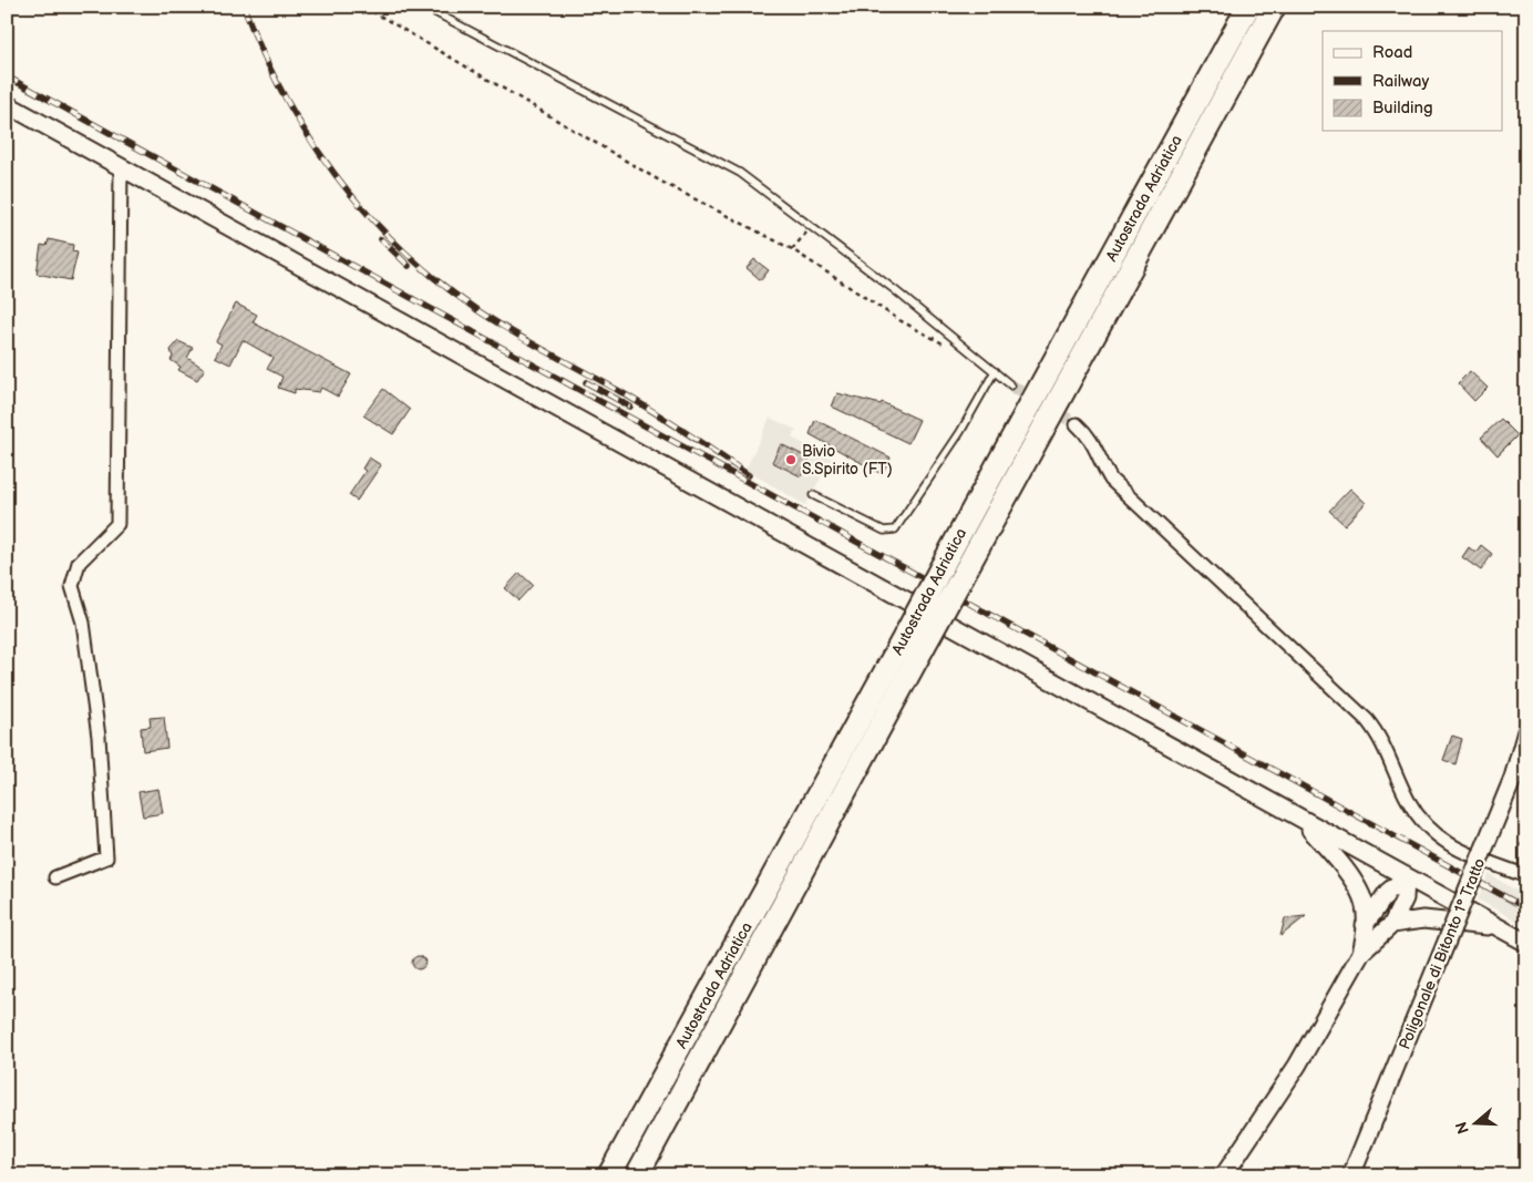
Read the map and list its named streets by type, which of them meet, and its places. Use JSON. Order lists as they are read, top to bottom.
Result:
{
  "streets": {
    "highway": ["Autostrada Adriatica"],
    "main road": ["Poligonale di Bitonto 1° Tratto"]
  },
  "places": ["Bivio S.Spirito (FT)"],
  "legend": ["Road", "Railway", "Building"],
  "north": "left"
}
